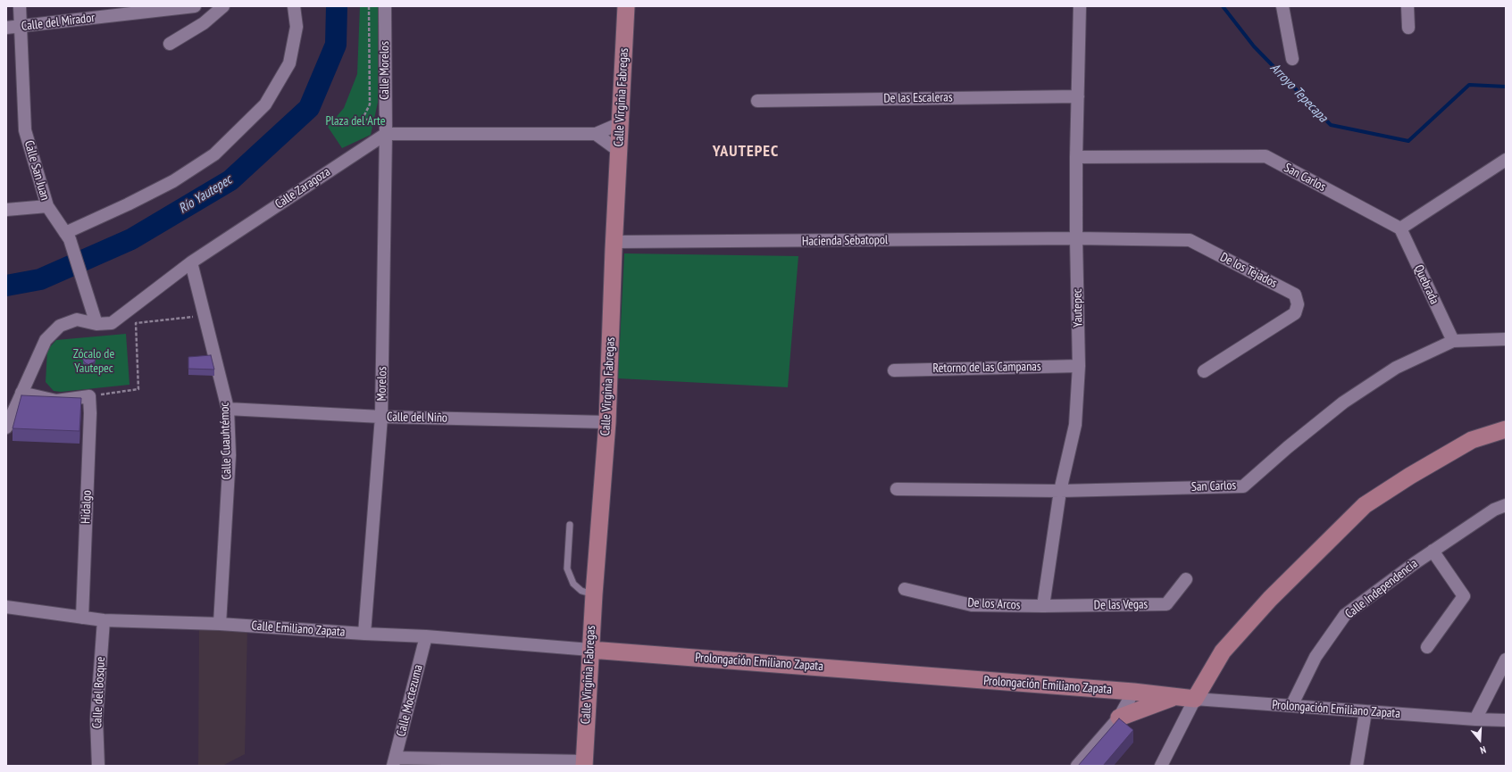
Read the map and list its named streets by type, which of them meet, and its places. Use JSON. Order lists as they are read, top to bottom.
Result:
{
  "streets": {
    "street": [
      "Calle del Mirador",
      "Calle Morelos",
      "Calle Virginia Fabregas",
      "De las Escaleras",
      "Calle San Juan",
      "San Carlos",
      "Calle Zaragoza",
      "Hacienda Sebatopol",
      "De los Tejados",
      "Quebrada",
      "Yautepec",
      "Retorno de las Campanas",
      "Morelos",
      "Calle del Niño",
      "Calle Cuauhtémoc",
      "Hidalgo",
      "Calle Independencia",
      "De los Arcos",
      "De las Vegas",
      "Calle Emiliano Zapata",
      "Prolongación Emiliano Zapata",
      "Calle del Bosque",
      "Calle Moctezuma"
    ]
  },
  "crossings": [
    ["Calle del Mirador", "Calle San Juan"],
    ["Calle Morelos", "Calle Zaragoza"],
    ["Calle Morelos", "Morelos"],
    ["Calle Virginia Fabregas", "Hacienda Sebatopol"],
    ["Calle Virginia Fabregas", "Calle del Niño"],
    ["Calle Virginia Fabregas", "Calle Emiliano Zapata"],
    ["Calle Virginia Fabregas", "Prolongación Emiliano Zapata"],
    ["De las Escaleras", "Yautepec"],
    ["Calle San Juan", "Calle Zaragoza"],
    ["San Carlos", "Quebrada"],
    ["San Carlos", "Yautepec"],
    ["Calle Zaragoza", "Morelos"],
    ["Calle Zaragoza", "Calle Cuauhtémoc"],
    ["Hacienda Sebatopol", "De los Tejados"],
    ["Hacienda Sebatopol", "Yautepec"],
    ["De los Tejados", "Yautepec"],
    ["Yautepec", "Retorno de las Campanas"],
    ["Yautepec", "De los Arcos"],
    ["Yautepec", "De las Vegas"],
    ["Morelos", "Calle del Niño"],
    ["Morelos", "Calle Emiliano Zapata"],
    ["Calle del Niño", "Calle Cuauhtémoc"],
    ["Calle Cuauhtémoc", "Calle Emiliano Zapata"],
    ["Hidalgo", "Calle Emiliano Zapata"],
    ["Calle Independencia", "Prolongación Emiliano Zapata"],
    ["De los Arcos", "De las Vegas"],
    ["Calle Emiliano Zapata", "Prolongación Emiliano Zapata"],
    ["Calle Emiliano Zapata", "Calle del Bosque"],
    ["Calle Emiliano Zapata", "Calle Moctezuma"]
  ],
  "districts": ["YAUTEPEC"],
  "water": ["Arroyo Tepecapa", "Río Yautepec"],
  "parks": ["Plaza del Arte", "Zócalo de Yautepec"],
  "north": "bottom"
}
